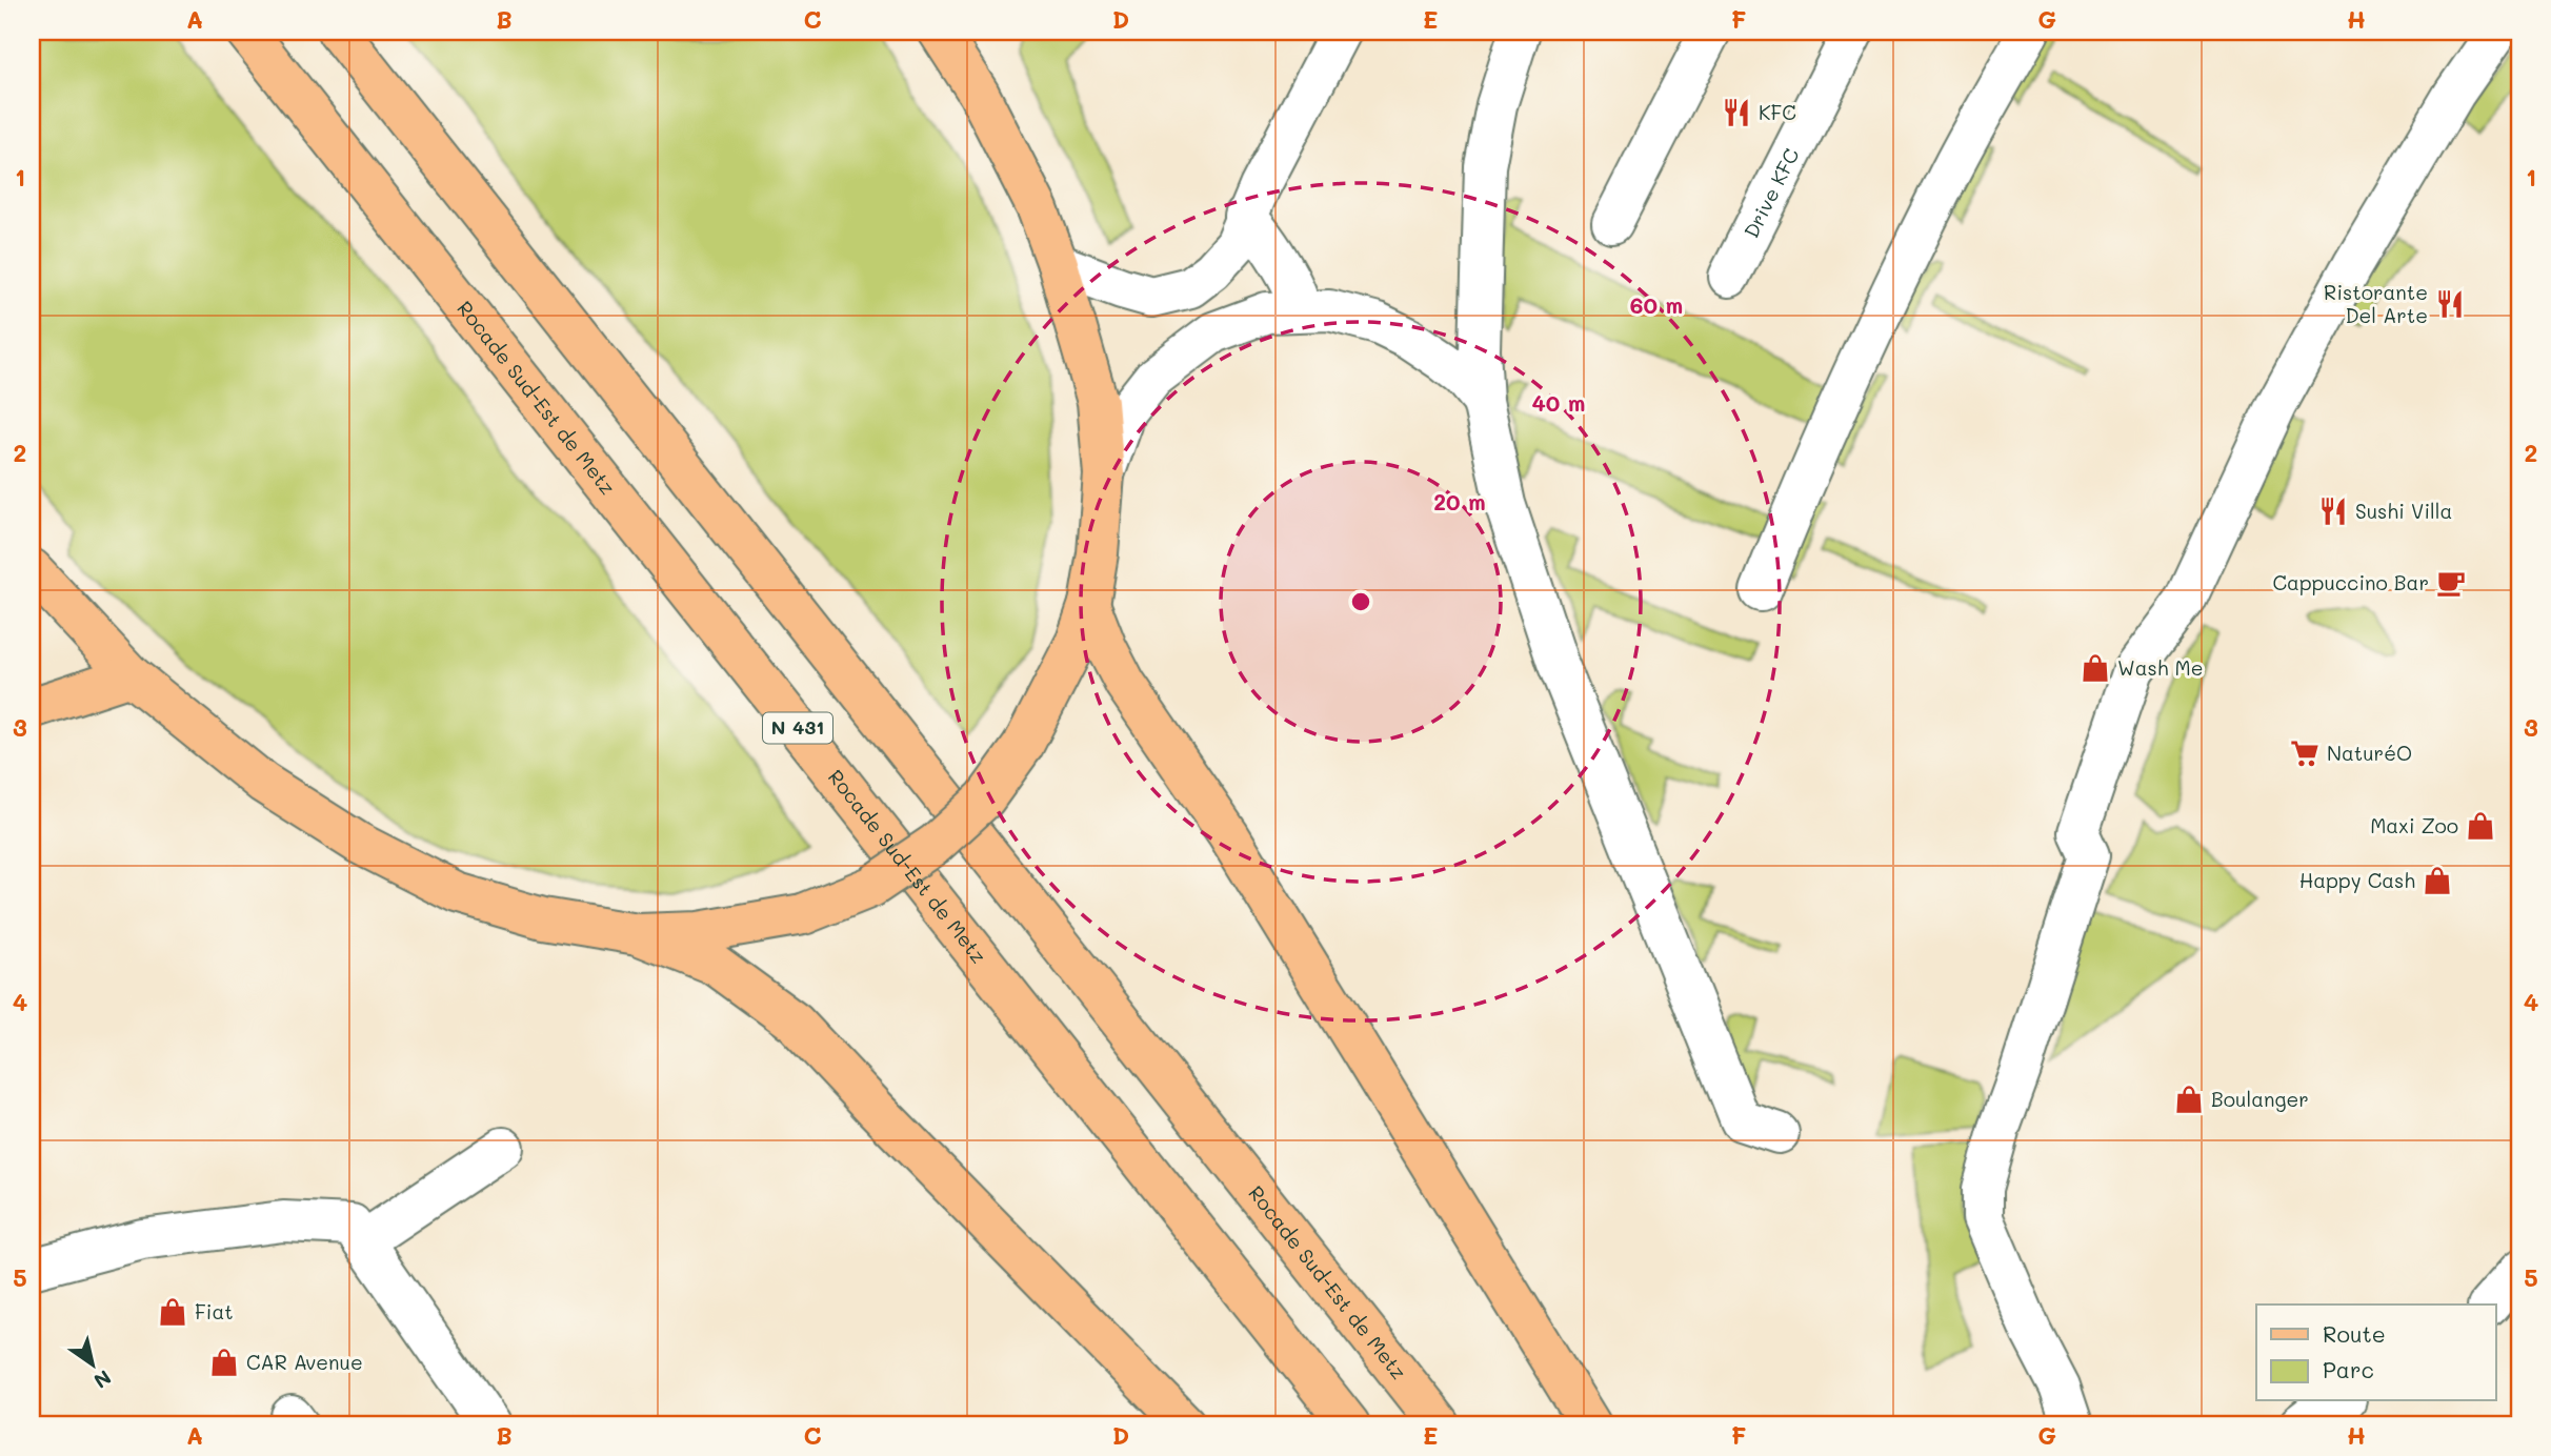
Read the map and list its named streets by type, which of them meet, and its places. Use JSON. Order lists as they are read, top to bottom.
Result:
{
  "streets": {
    "main road": ["Rocade Sud-Est de Metz", "N 431"],
    "lane": ["Drive KFC"]
  },
  "places": {
    "restaurant": ["KFC", "Ristorante Del Arte", "Sushi Villa"],
    "cafe": ["Cappuccino Bar"],
    "shop": [
      "Wash Me",
      "Maxi Zoo",
      "Happy Cash",
      "Boulanger",
      "Fiat",
      "CAR Avenue"
    ],
    "supermarket": ["NaturéO"]
  },
  "legend": ["Route", "Parc"],
  "north": "bottom right",
  "grid": {
    "columns": [
      "A",
      "B",
      "C",
      "D",
      "E",
      "F",
      "G",
      "H"
    ],
    "rows": [
      "1",
      "2",
      "3",
      "4",
      "5"
    ]
  },
  "rings": ["60 m", "40 m", "20 m"]
}
